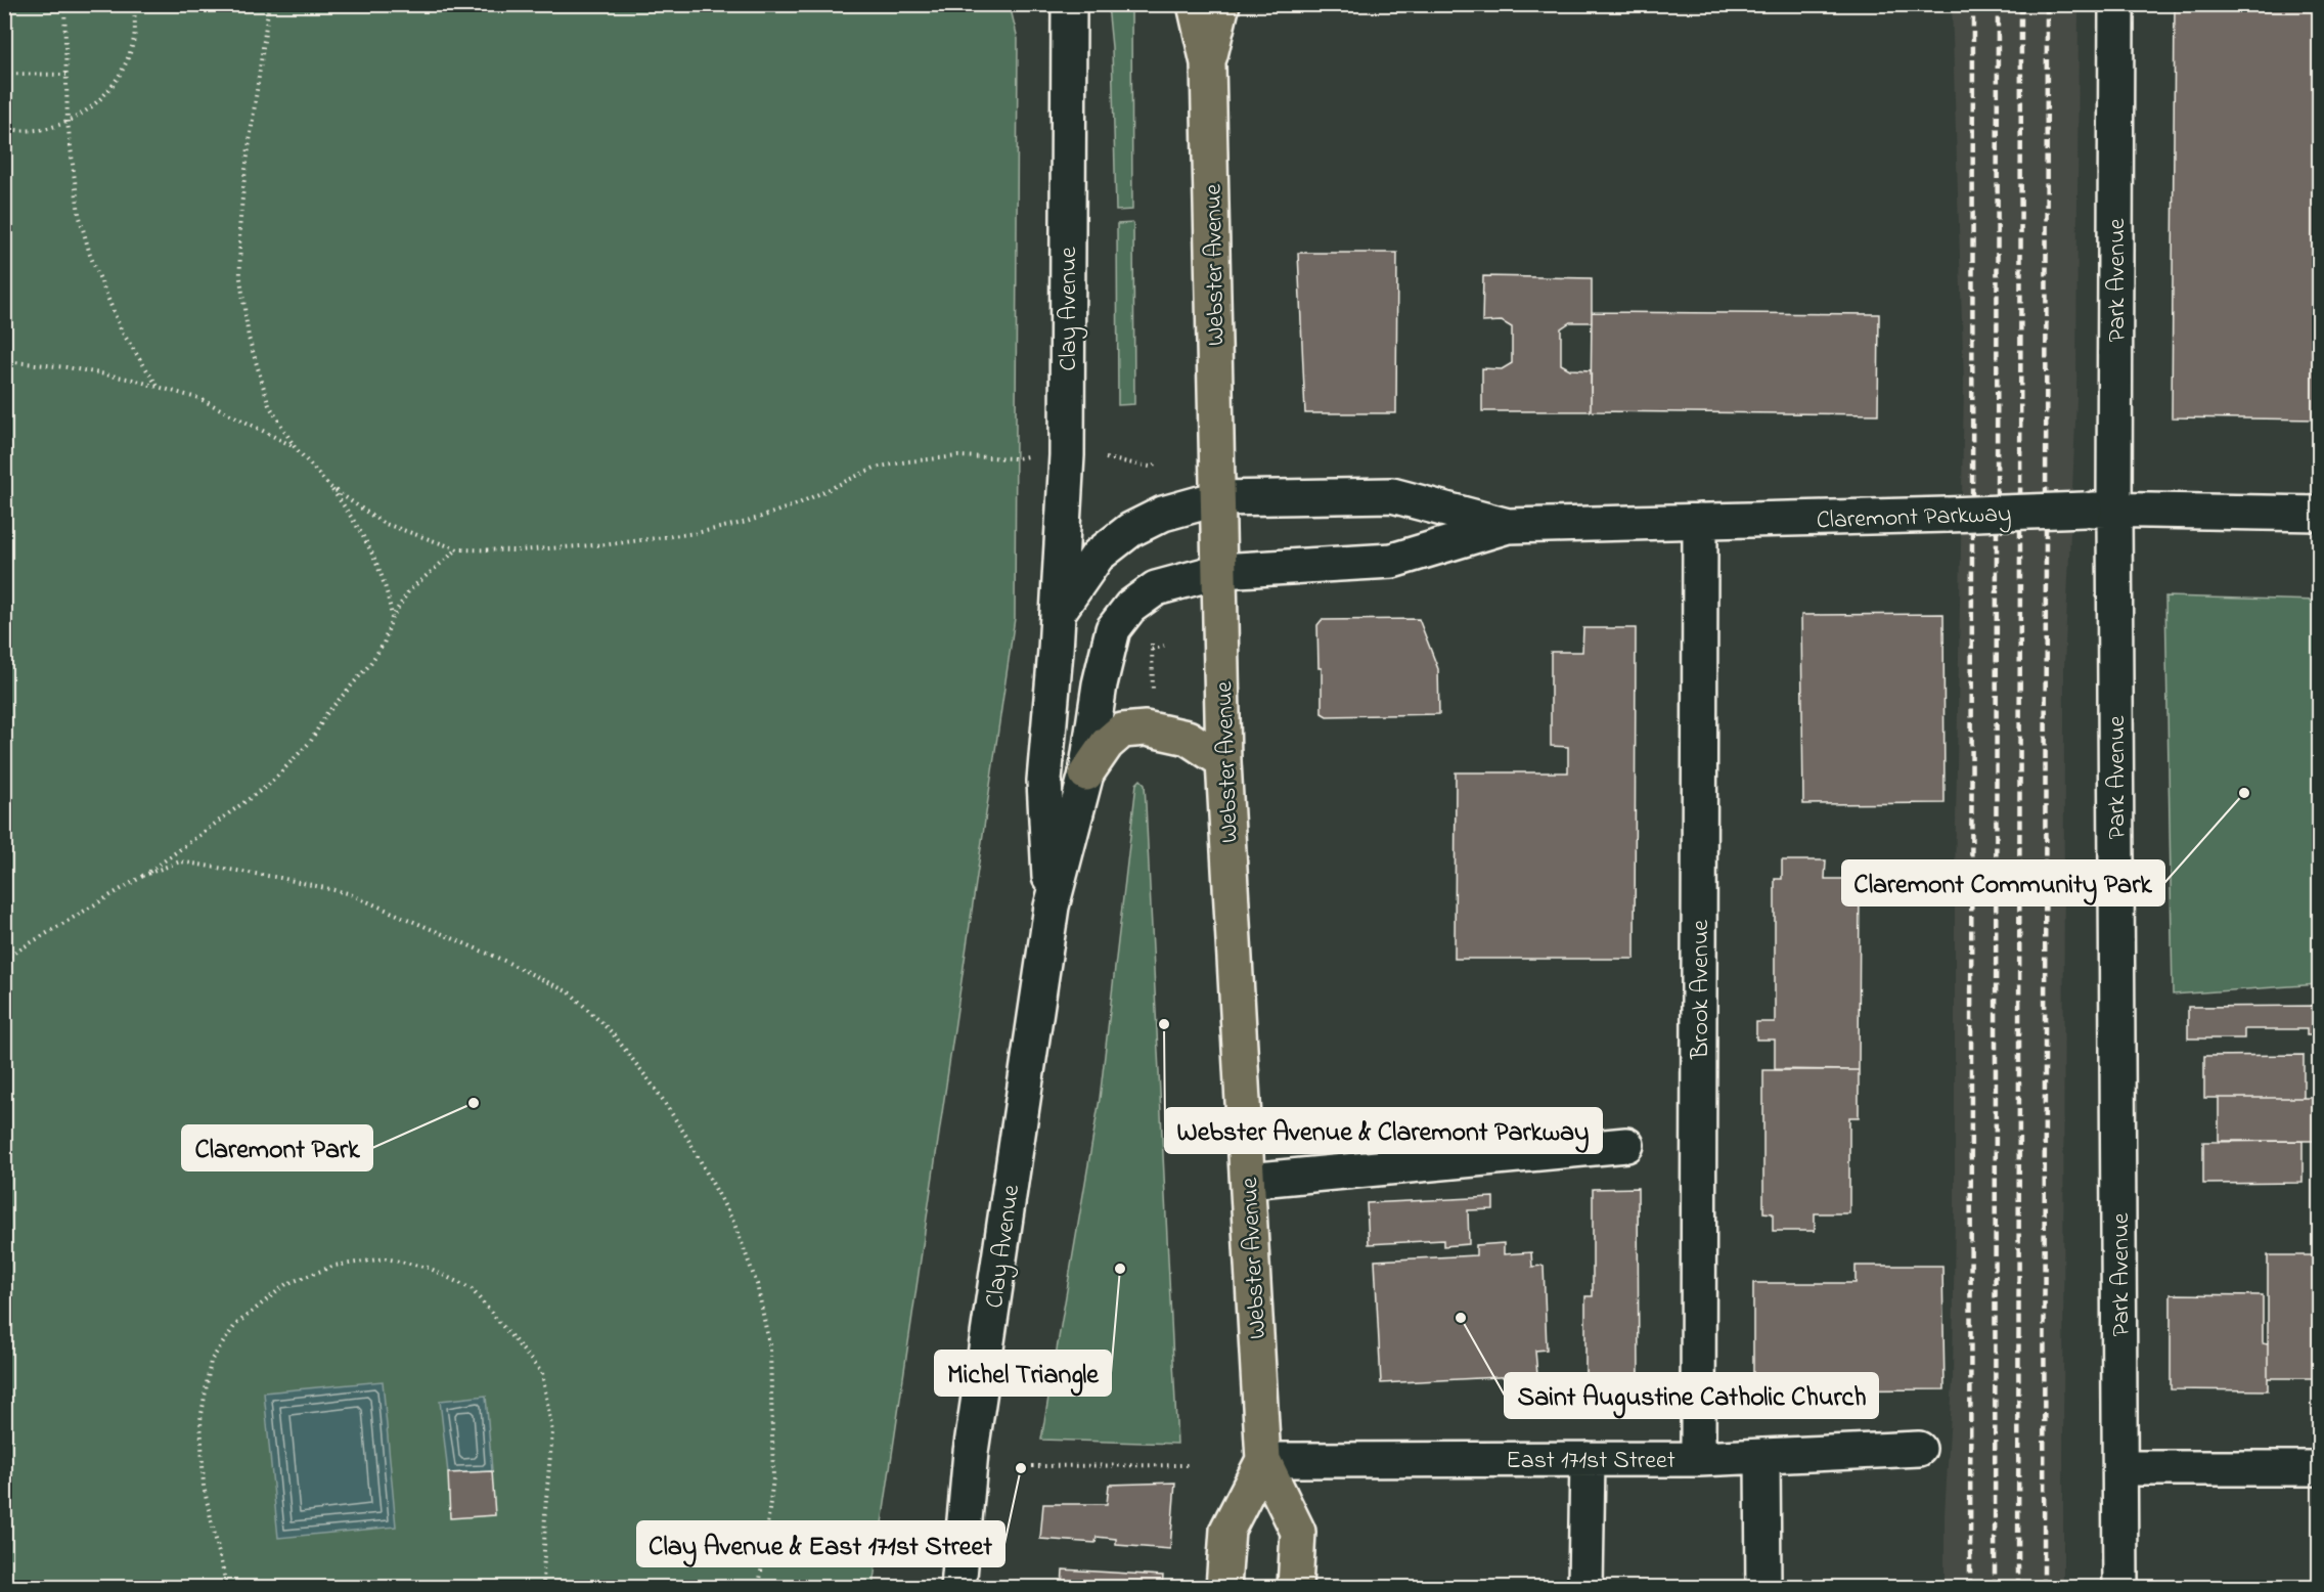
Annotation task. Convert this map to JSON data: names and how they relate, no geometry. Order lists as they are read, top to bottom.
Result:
{
  "streets": {
    "main road": ["Webster Avenue"],
    "street": [
      "Park Avenue",
      "Clay Avenue",
      "Claremont Parkway",
      "Brook Avenue",
      "East 171st Street"
    ]
  },
  "crossings": [
    ["Webster Avenue", "Clay Avenue"],
    ["Webster Avenue", "Claremont Parkway"],
    ["Webster Avenue", "East 171st Street"],
    ["Park Avenue", "Claremont Parkway"],
    ["Clay Avenue", "Claremont Parkway"],
    ["Claremont Parkway", "Brook Avenue"],
    ["Brook Avenue", "East 171st Street"]
  ],
  "places": [
    "Claremont Community Park",
    "Webster Avenue & Claremont Parkway",
    "Claremont Park",
    "Michel Triangle",
    "Saint Augustine Catholic Church",
    "Clay Avenue & East 171st Street"
  ]
}
